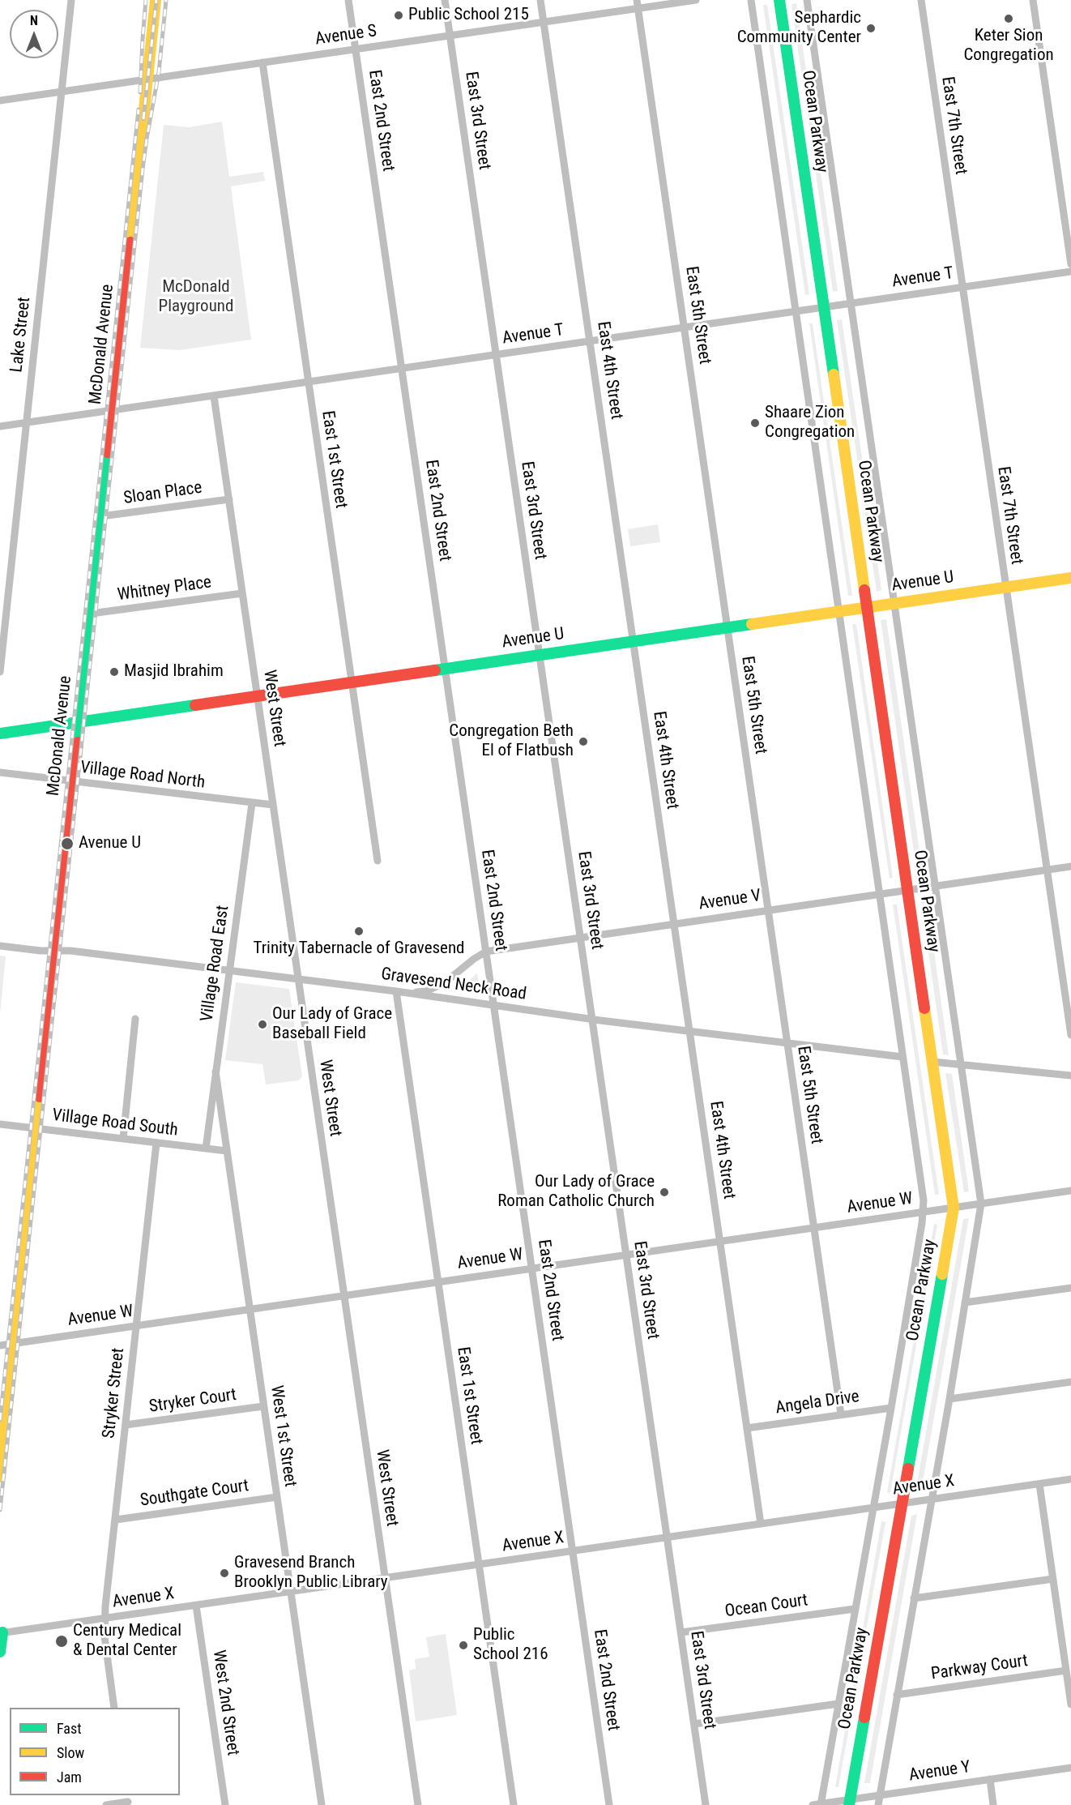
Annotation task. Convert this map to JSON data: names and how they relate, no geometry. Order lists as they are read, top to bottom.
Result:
{
  "streets": {
    "main road": ["Ocean Parkway", "McDonald Avenue", "Avenue U"],
    "street": [
      "Avenue S",
      "East 2nd Street",
      "East 3rd Street",
      "East 7th Street",
      "Avenue T",
      "East 5th Street",
      "Lake Street",
      "East 4th Street",
      "East 1st Street",
      "Sloan Place",
      "Whitney Place",
      "West Street",
      "Village Road North",
      "Avenue V",
      "Village Road East",
      "Gravesend Neck Road",
      "Village Road South",
      "Avenue W",
      "Stryker Street",
      "Stryker Court",
      "Angela Drive",
      "West 1st Street",
      "Avenue X",
      "Southgate Court",
      "Ocean Court",
      "Parkway Court",
      "West 2nd Street",
      "Avenue Y"
    ]
  },
  "crossings": [
    ["Avenue S", "East 2nd Street"],
    ["Avenue S", "East 3rd Street"],
    ["Avenue S", "East 5th Street"],
    ["Avenue S", "Lake Street"],
    ["Avenue S", "McDonald Avenue"],
    ["Avenue S", "East 4th Street"],
    ["Avenue S", "East 1st Street"],
    ["East 2nd Street", "Avenue T"],
    ["East 2nd Street", "Avenue U"],
    ["East 2nd Street", "Avenue V"],
    ["East 2nd Street", "Gravesend Neck Road"],
    ["East 2nd Street", "Avenue W"],
    ["East 2nd Street", "Avenue X"],
    ["East 3rd Street", "Avenue T"],
    ["East 3rd Street", "Avenue U"],
    ["East 3rd Street", "Avenue V"],
    ["East 3rd Street", "Gravesend Neck Road"],
    ["East 3rd Street", "Avenue W"],
    ["East 3rd Street", "Avenue X"],
    ["East 3rd Street", "Ocean Court"],
    ["Ocean Parkway", "Avenue T"],
    ["Ocean Parkway", "Avenue U"],
    ["Ocean Parkway", "Avenue V"],
    ["Ocean Parkway", "Gravesend Neck Road"],
    ["Ocean Parkway", "Avenue W"],
    ["Ocean Parkway", "Angela Drive"],
    ["Ocean Parkway", "Avenue X"],
    ["Ocean Parkway", "Ocean Court"],
    ["Ocean Parkway", "Parkway Court"],
    ["Ocean Parkway", "Avenue Y"],
    ["East 7th Street", "Avenue T"],
    ["East 7th Street", "Avenue U"],
    ["East 7th Street", "Avenue V"],
    ["Avenue T", "East 5th Street"],
    ["Avenue T", "Lake Street"],
    ["Avenue T", "McDonald Avenue"],
    ["Avenue T", "East 4th Street"],
    ["Avenue T", "East 1st Street"],
    ["Avenue T", "West Street"],
    ["East 5th Street", "Avenue U"],
    ["East 5th Street", "Avenue V"],
    ["East 5th Street", "Gravesend Neck Road"],
    ["East 5th Street", "Avenue W"],
    ["East 5th Street", "Angela Drive"],
    ["McDonald Avenue", "Sloan Place"],
    ["McDonald Avenue", "Avenue U"],
    ["McDonald Avenue", "Whitney Place"],
    ["McDonald Avenue", "Village Road North"],
    ["McDonald Avenue", "Gravesend Neck Road"],
    ["McDonald Avenue", "Village Road South"],
    ["McDonald Avenue", "Avenue W"],
    ["East 4th Street", "Avenue U"],
    ["East 4th Street", "Avenue V"],
    ["East 4th Street", "Gravesend Neck Road"],
    ["East 4th Street", "Avenue W"],
    ["East 4th Street", "Angela Drive"],
    ["East 4th Street", "Avenue X"],
    ["East 1st Street", "Avenue U"],
    ["East 1st Street", "Gravesend Neck Road"],
    ["East 1st Street", "Avenue W"],
    ["East 1st Street", "Avenue X"],
    ["Sloan Place", "West Street"],
    ["Avenue U", "West Street"],
    ["Whitney Place", "West Street"],
    ["West Street", "Gravesend Neck Road"],
    ["West Street", "Avenue W"],
    ["West Street", "Avenue X"],
    ["Village Road North", "Village Road East"],
    ["Avenue V", "Gravesend Neck Road"],
    ["Village Road East", "Gravesend Neck Road"],
    ["Village Road East", "Village Road South"],
    ["Village Road East", "West 1st Street"],
    ["Village Road South", "Stryker Street"],
    ["Village Road South", "West 1st Street"],
    ["Avenue W", "Stryker Street"],
    ["Avenue W", "West 1st Street"],
    ["Stryker Street", "Stryker Court"],
    ["Stryker Street", "Avenue X"],
    ["Stryker Street", "Southgate Court"],
    ["Stryker Court", "West 1st Street"],
    ["West 1st Street", "Avenue X"],
    ["West 1st Street", "Southgate Court"],
    ["Avenue X", "West 2nd Street"]
  ],
  "parks": ["McDonald Playground"],
  "places": [
    "Public School 215",
    "Keter Sion Congregation",
    "Sephardic Community Center",
    "Shaare Zion Congregation",
    "Masjid Ibrahim",
    "Congregation Beth El of Flatbush",
    "Avenue U",
    "Trinity Tabernacle of Gravesend",
    "Our Lady of Grace Baseball Field",
    "Our Lady of Grace Roman Catholic Church",
    "Gravesend Branch Brooklyn Public Library",
    "Century Medical & Dental Center",
    "Public School 216"
  ],
  "legend": ["Fast", "Slow", "Jam"],
  "north": "top"
}
